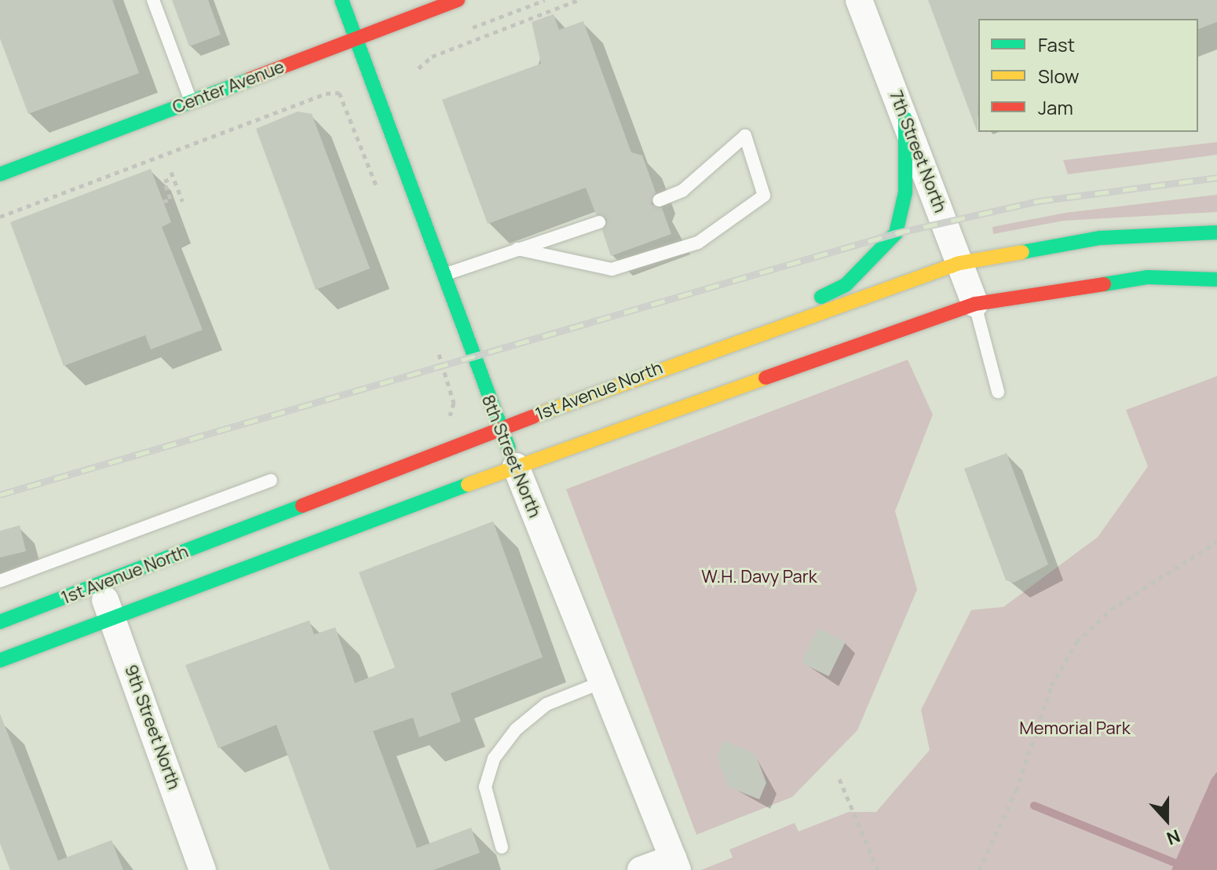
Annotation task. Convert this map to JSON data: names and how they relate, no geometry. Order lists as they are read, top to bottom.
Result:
{
  "streets": {
    "main road": ["Center Avenue", "1st Avenue North", "8th Street North"],
    "street": ["7th Street North", "9th Street North"]
  },
  "crossings": [
    ["Center Avenue", "8th Street North"],
    ["7th Street North", "1st Avenue North"],
    ["1st Avenue North", "8th Street North"],
    ["1st Avenue North", "9th Street North"]
  ],
  "parks": ["W.H. Davy Park", "Memorial Park"],
  "legend": ["Fast", "Slow", "Jam"],
  "north": "bottom"
}
